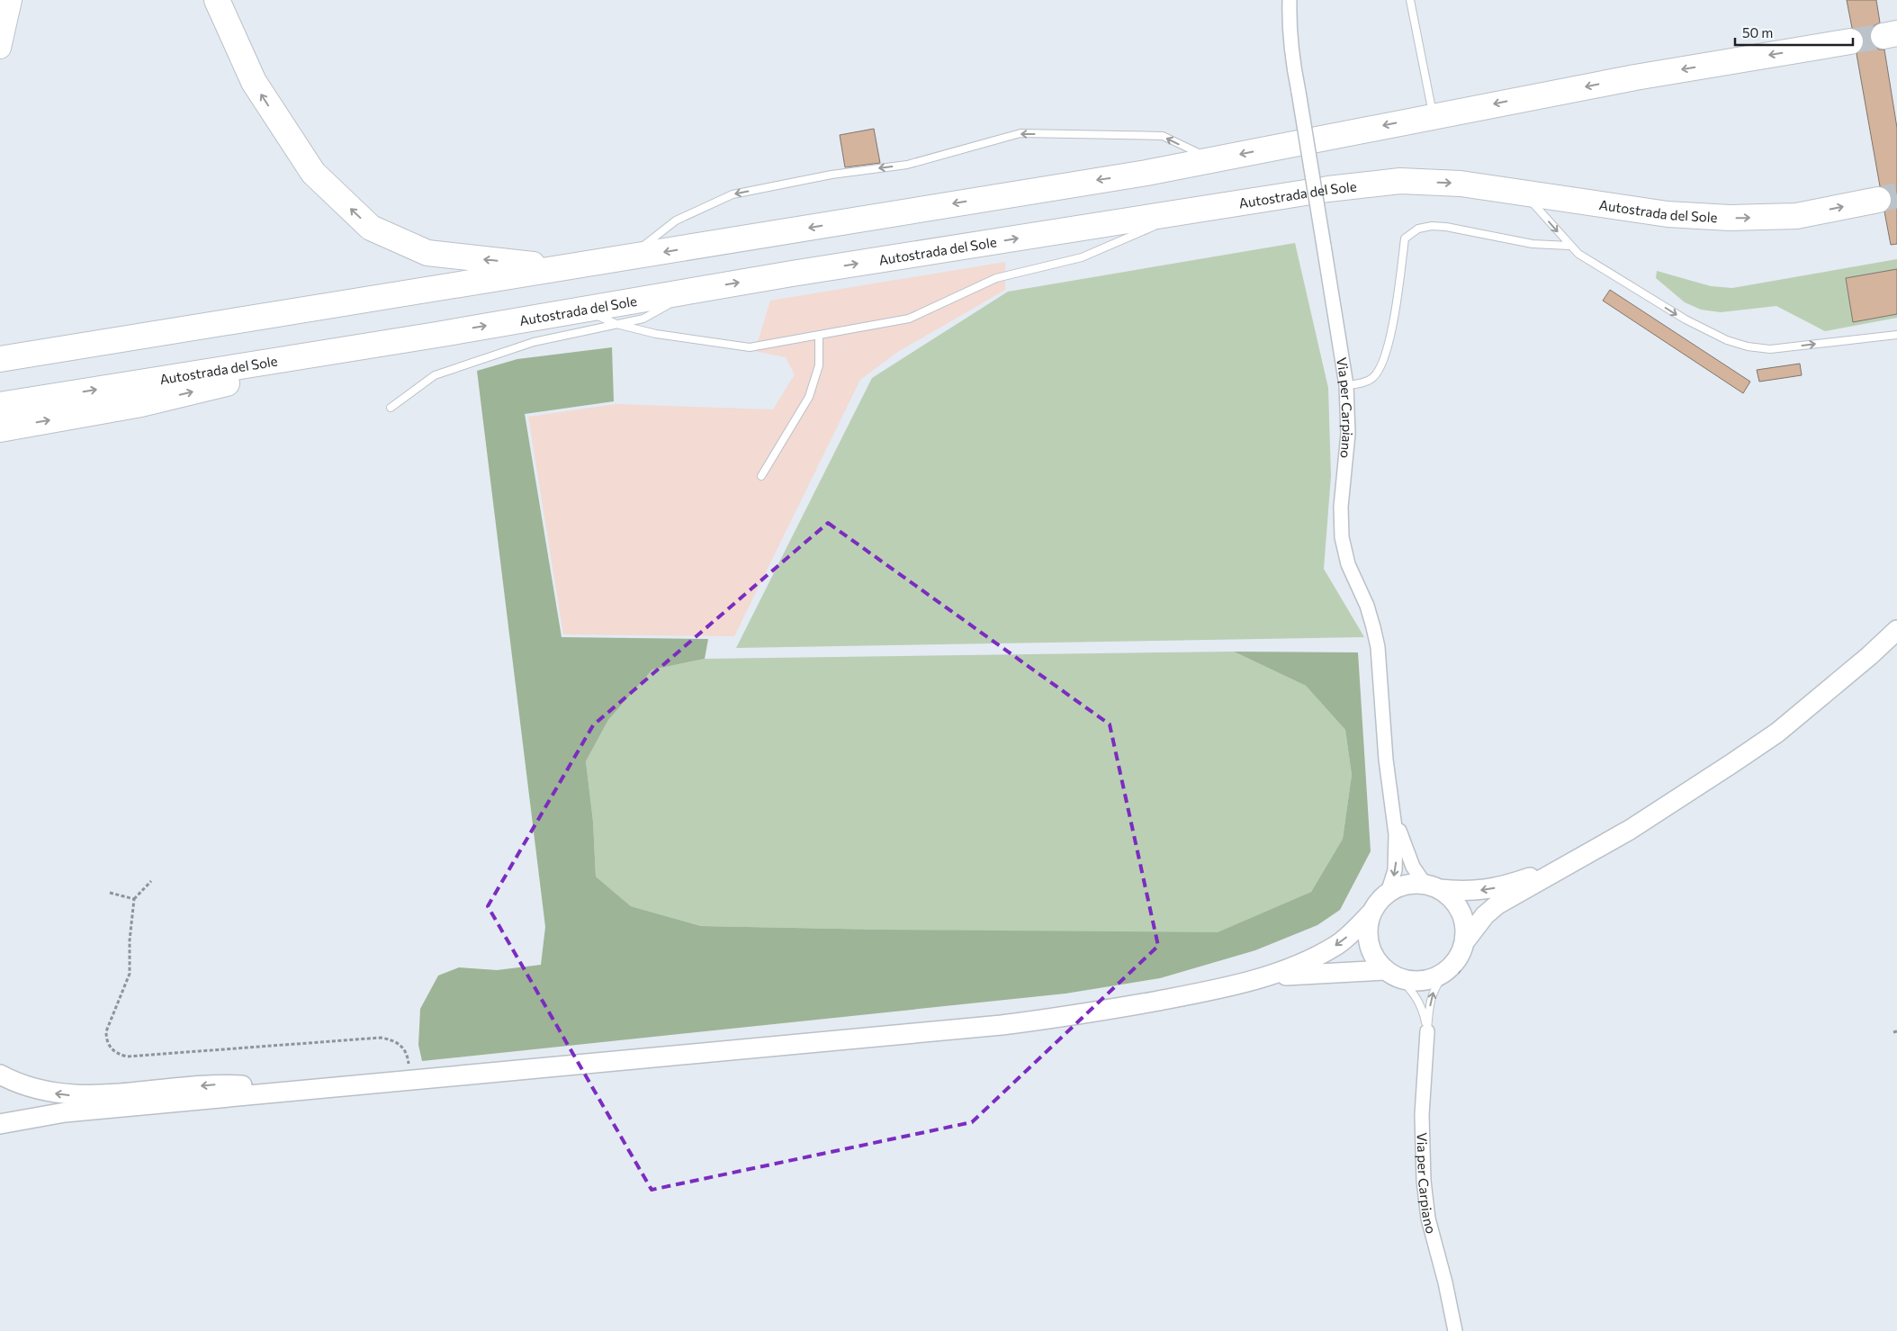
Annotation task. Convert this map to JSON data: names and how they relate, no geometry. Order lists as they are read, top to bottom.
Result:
{
  "streets": {
    "highway": ["Autostrada del Sole"],
    "street": ["Via per Carpiano"]
  },
  "scale_bar": "50 m"
}
